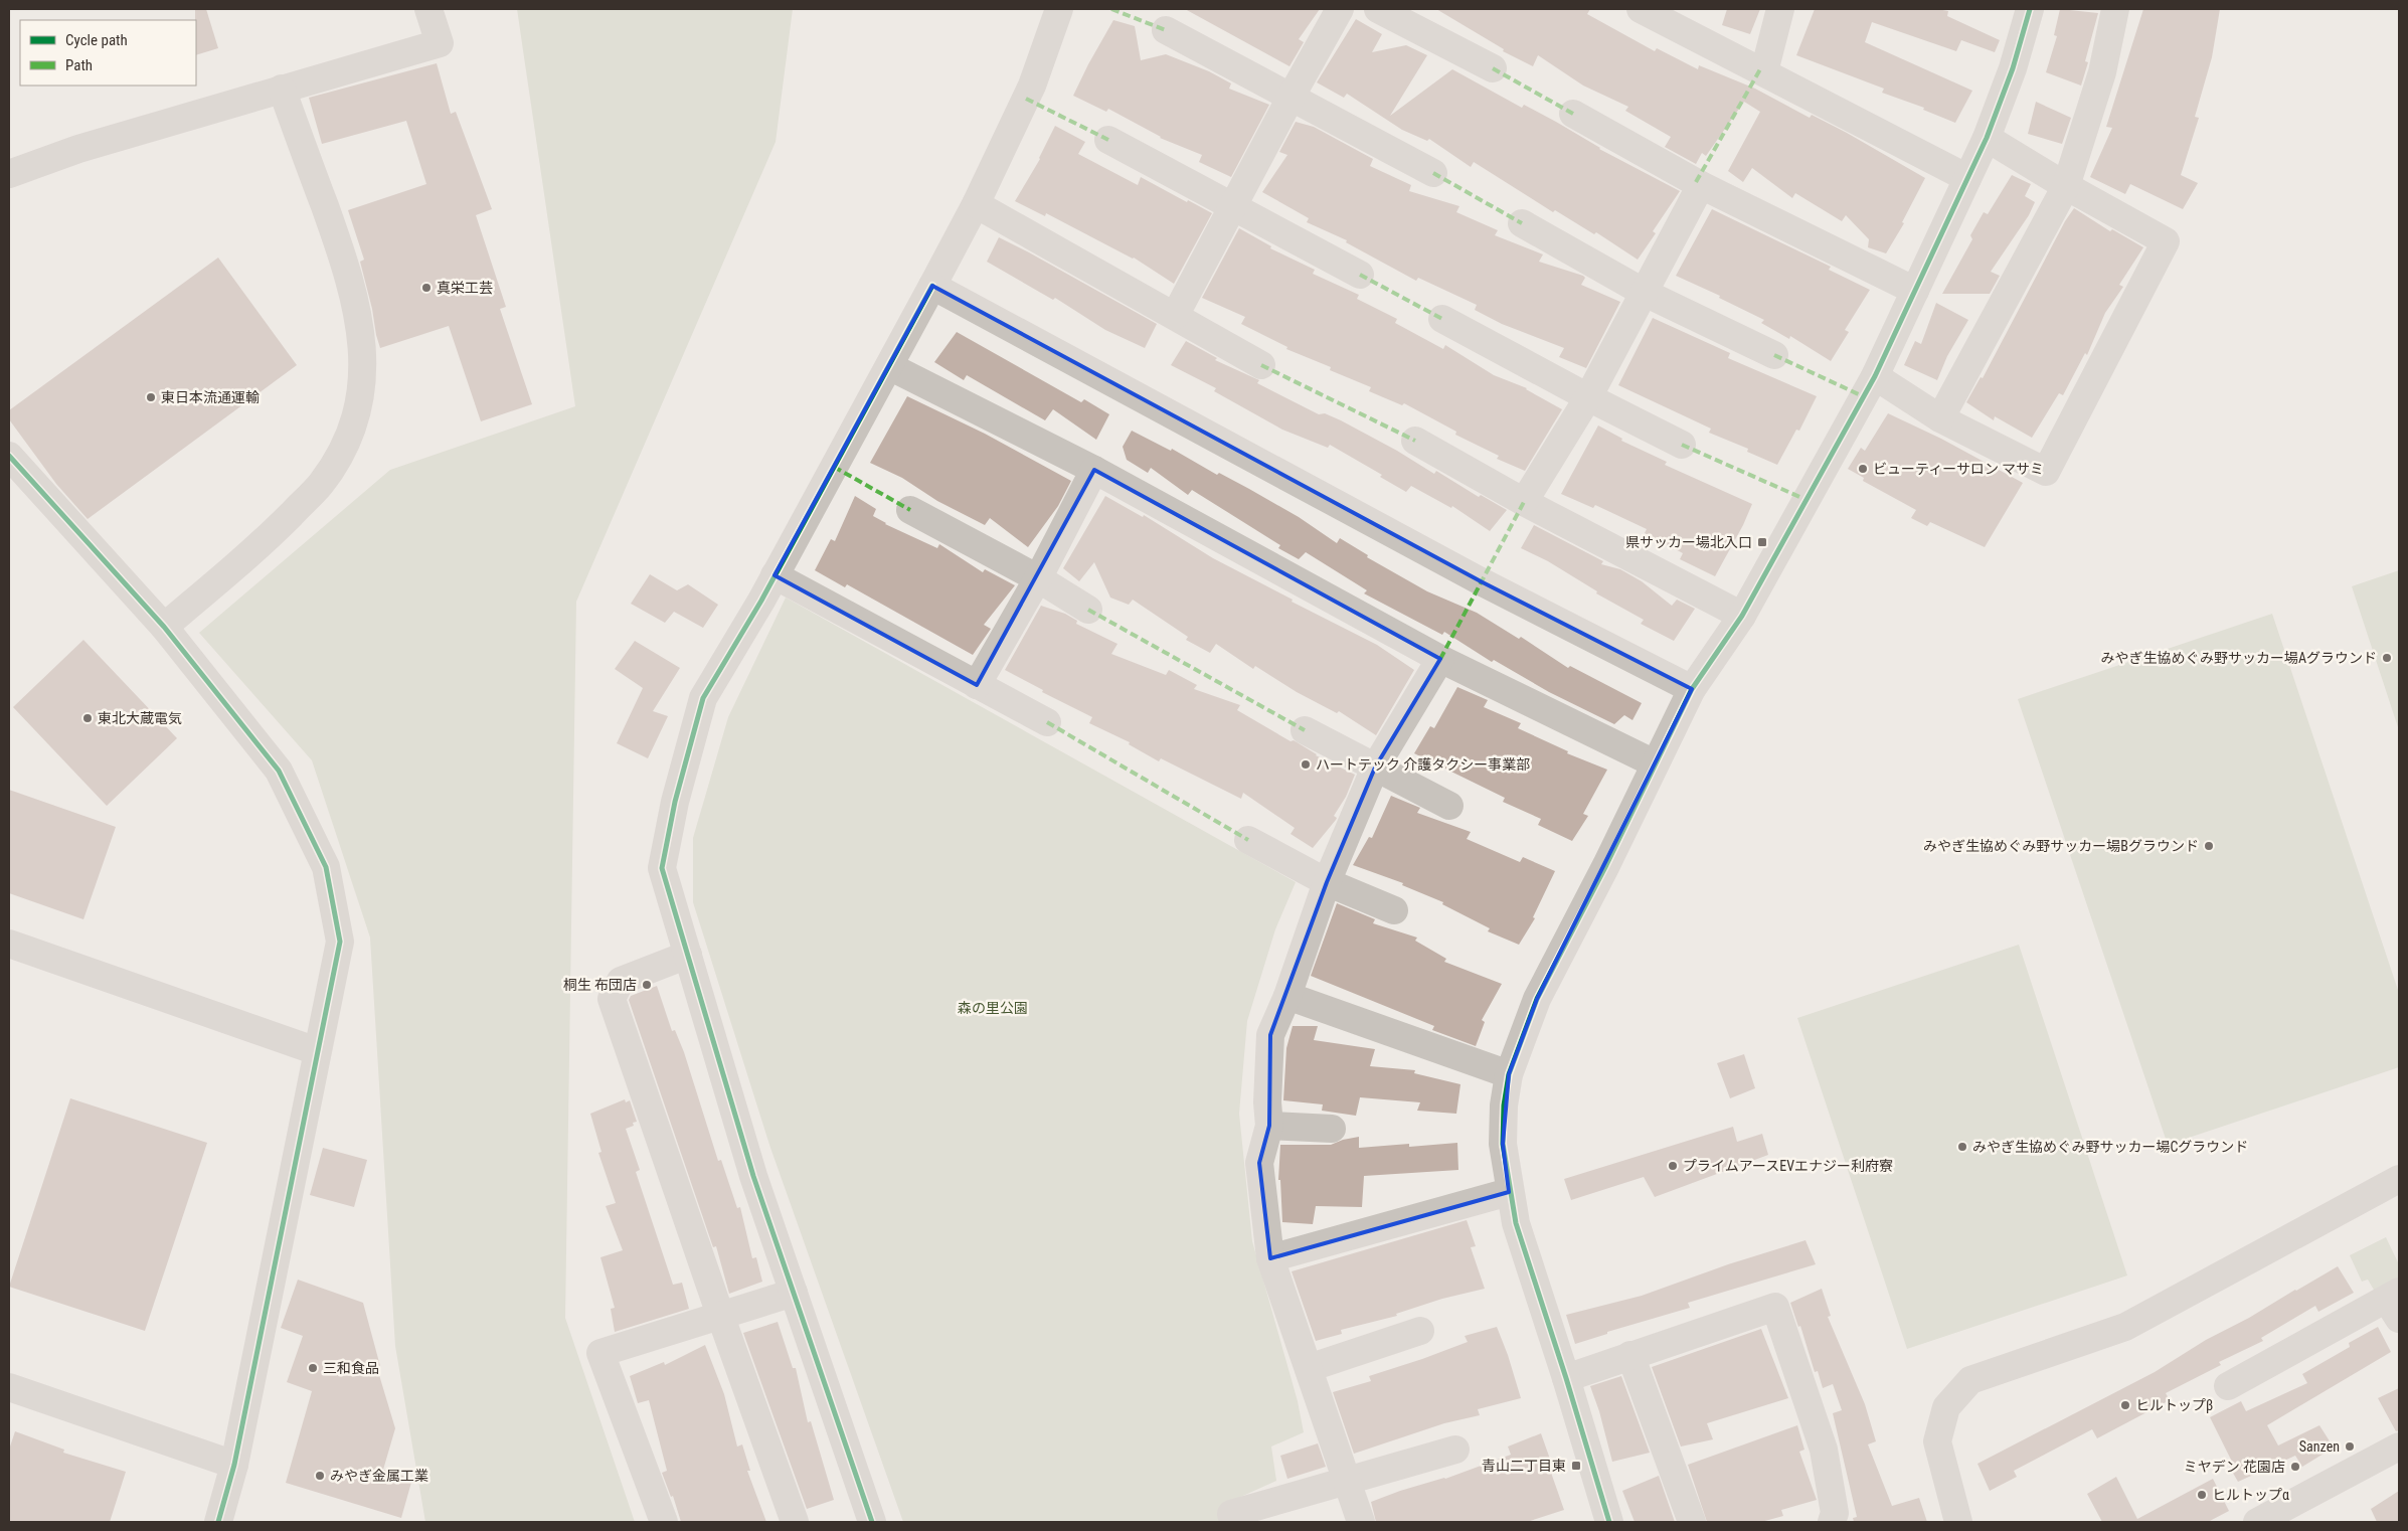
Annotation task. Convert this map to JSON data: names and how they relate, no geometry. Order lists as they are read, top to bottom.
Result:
{
  "parks": ["森の里公園"],
  "places": {
    "other": [
      "真栄工芸",
      "東日本流通運輸",
      "ビューティーサロン マサミ",
      "みやぎ生協めぐみ野サッカー場Aグラウンド",
      "東北大蔵電気",
      "ハートテック 介護タクシー事業部",
      "みやぎ生協めぐみ野サッカー場Bグラウンド",
      "桐生 布団店",
      "みやぎ生協めぐみ野サッカー場Cグラウンド",
      "プライムアースEVエナジー利府寮",
      "三和食品",
      "ヒルトップβ",
      "Sanzen",
      "ミヤデン 花園店",
      "みやぎ金属工業",
      "ヒルトップα"
    ],
    "transit": ["県サッカー場北入口", "青山二丁目東"]
  },
  "legend": ["Cycle path", "Path"]
}
